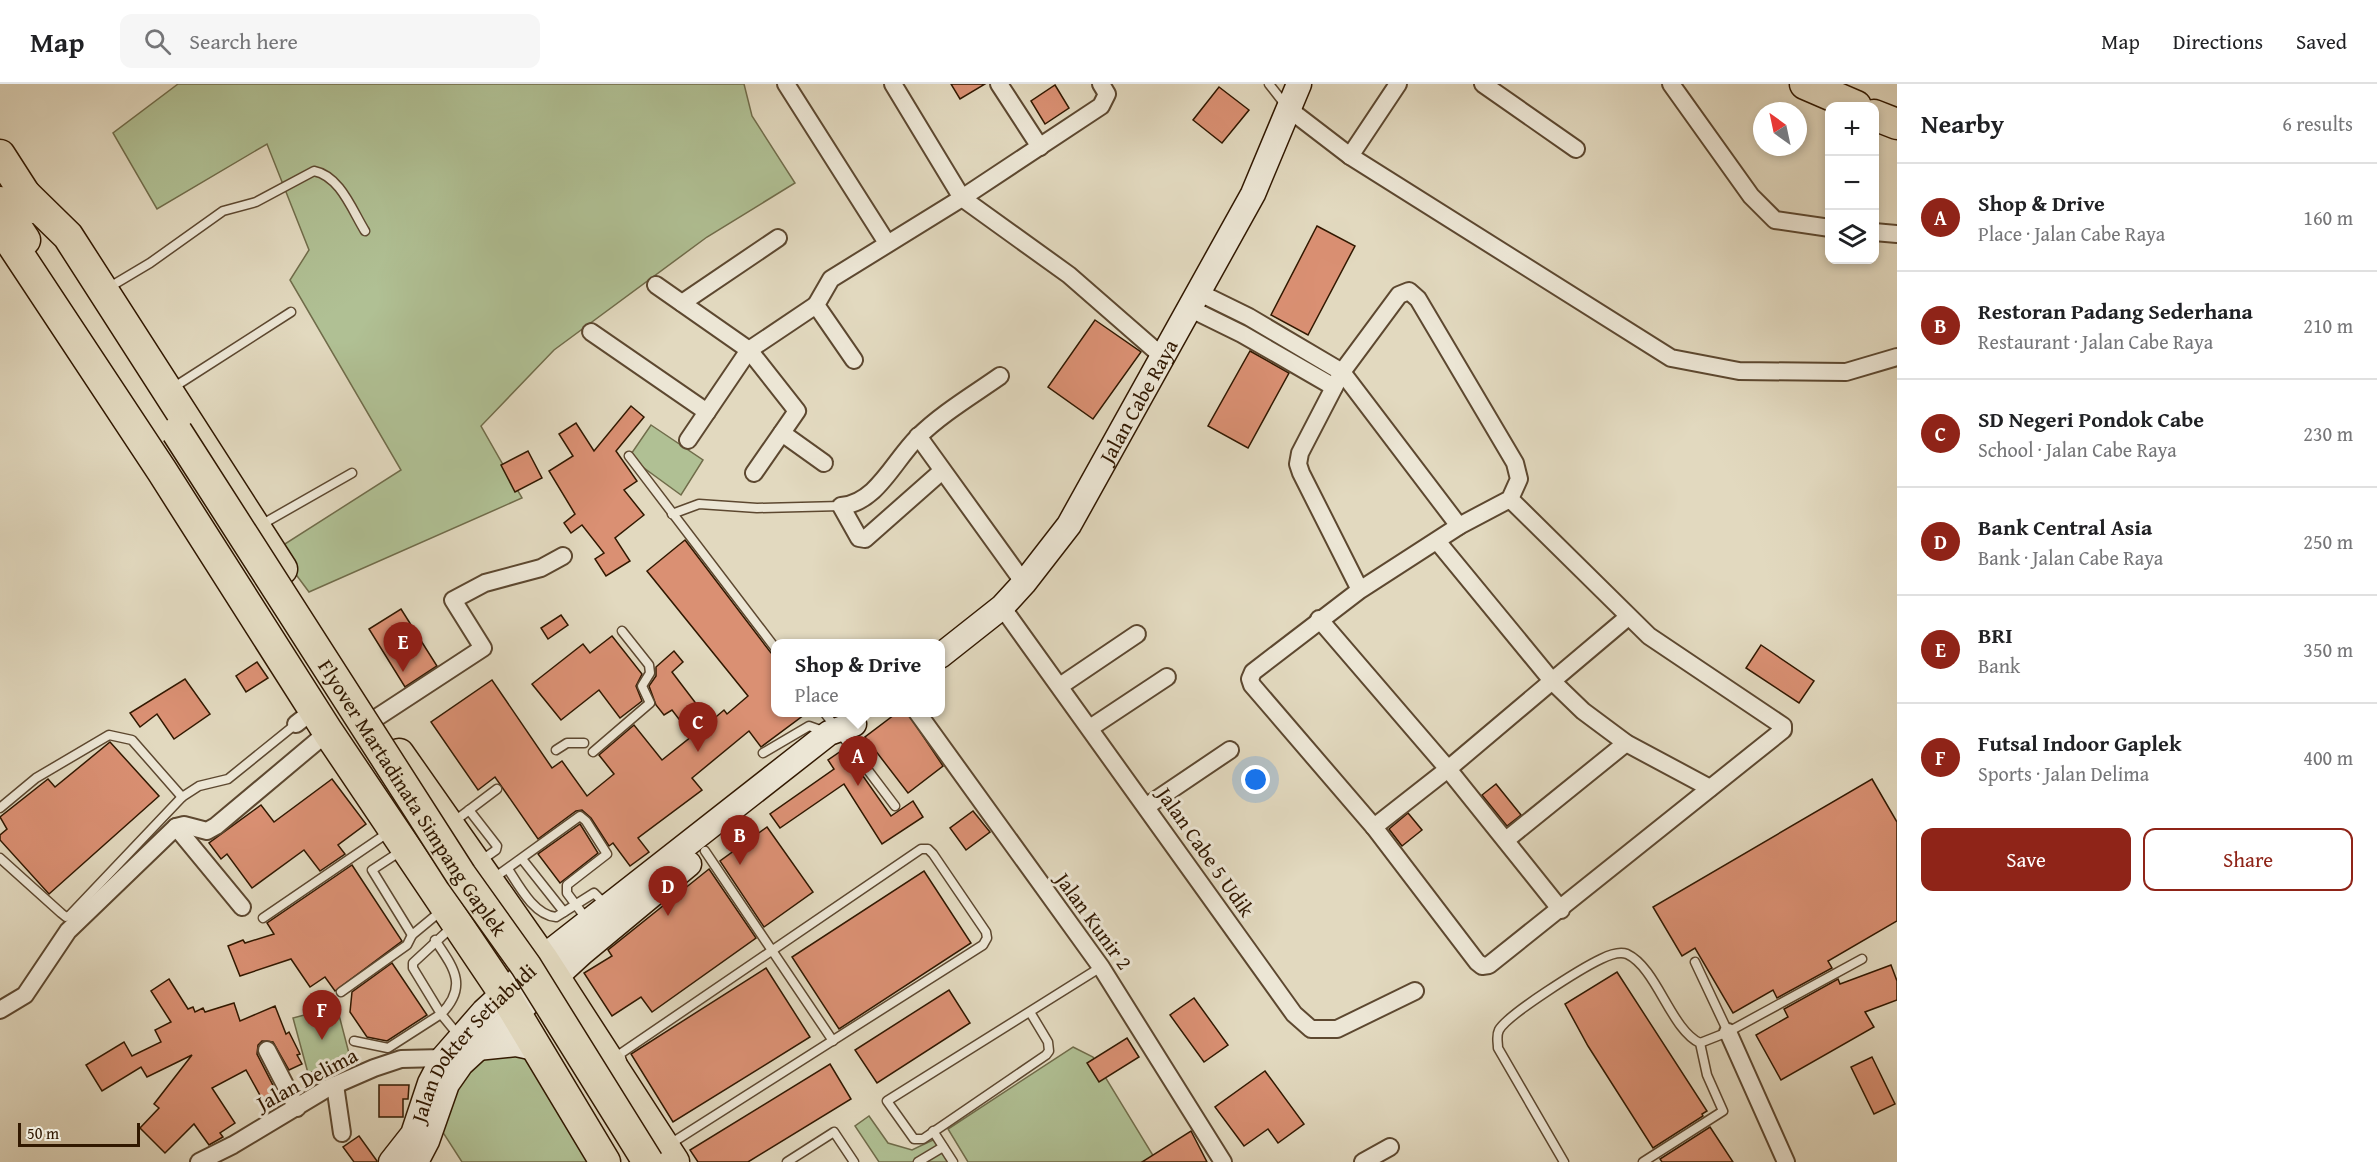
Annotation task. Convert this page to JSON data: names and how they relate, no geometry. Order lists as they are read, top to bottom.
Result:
{
  "streets": {
    "highway": ["Flyover Martadinata Simpang Gaplek"],
    "main road": ["Jalan Cabe Raya", "Jalan Dokter Setiabudi"],
    "street": ["Jalan Cabe 5 Udik", "Jalan Kunir 2", "Jalan Delima"]
  },
  "crossings": [
    ["Jalan Cabe Raya", "Jalan Cabe 5 Udik"],
    ["Jalan Dokter Setiabudi", "Jalan Delima"]
  ],
  "scale_bar": "50 m",
  "north": "top left",
  "page": {
    "header": "Map",
    "search": "Search here",
    "nav": ["Map", "Directions", "Saved"],
    "heading": ["Nearby", "6 results"],
    "map_buttons": ["+", "−"],
    "list": [
      {
        "mark": "A",
        "name": "Shop & Drive",
        "note": "Place · Jalan Cabe Raya",
        "value": "160 m"
      },
      {
        "mark": "B",
        "name": "Restoran Padang Sederhana",
        "note": "Restaurant · Jalan Cabe Raya",
        "value": "210 m"
      },
      {
        "mark": "C",
        "name": "SD Negeri Pondok Cabe",
        "note": "School · Jalan Cabe Raya",
        "value": "230 m"
      },
      {
        "mark": "D",
        "name": "Bank Central Asia",
        "note": "Bank · Jalan Cabe Raya",
        "value": "250 m"
      },
      {
        "mark": "E",
        "name": "BRI",
        "note": "Bank",
        "value": "350 m"
      },
      {
        "mark": "F",
        "name": "Futsal Indoor Gaplek",
        "note": "Sports · Jalan Delima",
        "value": "400 m"
      }
    ],
    "pins": [
      "E",
      "C",
      "A",
      "B",
      "D",
      "F"
    ],
    "popup": ["Shop & Drive", "Place"],
    "buttons": ["Save", "Share"],
    "scale": "50 m"
  }
}
